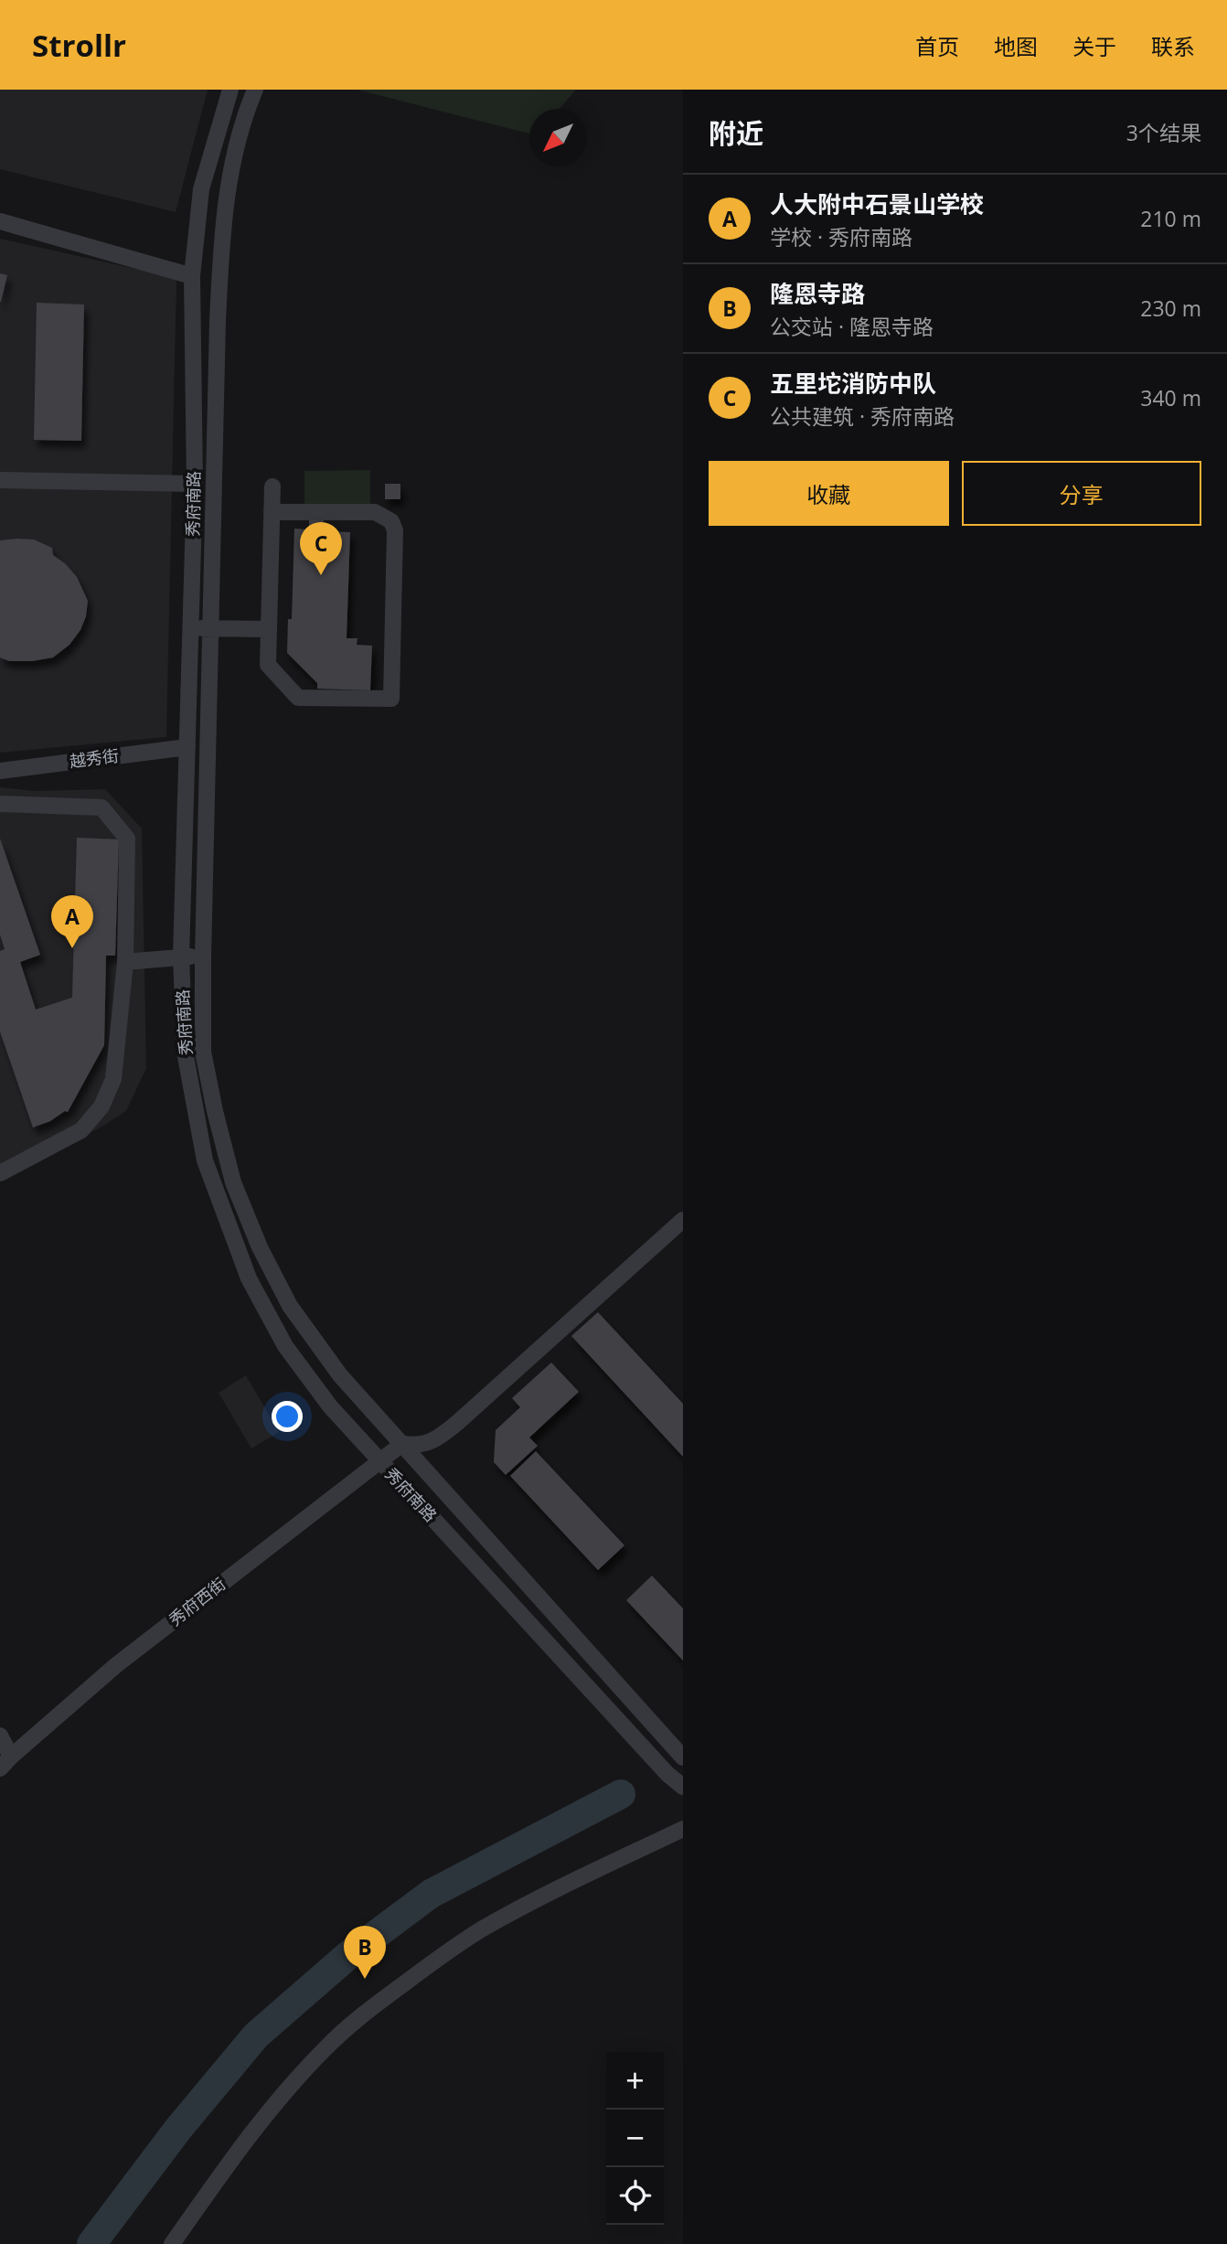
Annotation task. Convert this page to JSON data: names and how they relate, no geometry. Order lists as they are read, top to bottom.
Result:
{
  "streets": {
    "street": ["秀府南路", "越秀街", "秀府西街"]
  },
  "crossings": [
    ["秀府南路", "越秀街"],
    ["秀府南路", "秀府西街"]
  ],
  "north": "bottom left",
  "page": {
    "header": "Strollr",
    "nav": [
      "首页",
      "地图",
      "关于",
      "联系"
    ],
    "heading": ["附近", "3个结果"],
    "list": [
      {
        "mark": "A",
        "name": "人大附中石景山学校",
        "note": "学校 · 秀府南路",
        "value": "210 m"
      },
      {
        "mark": "B",
        "name": "隆恩寺路",
        "note": "公交站 · 隆恩寺路",
        "value": "230 m"
      },
      {
        "mark": "C",
        "name": "五里坨消防中队",
        "note": "公共建筑 · 秀府南路",
        "value": "340 m"
      }
    ],
    "buttons": ["收藏", "分享"],
    "pins": ["C", "A", "B"],
    "map_buttons": ["+", "−"]
  }
}
